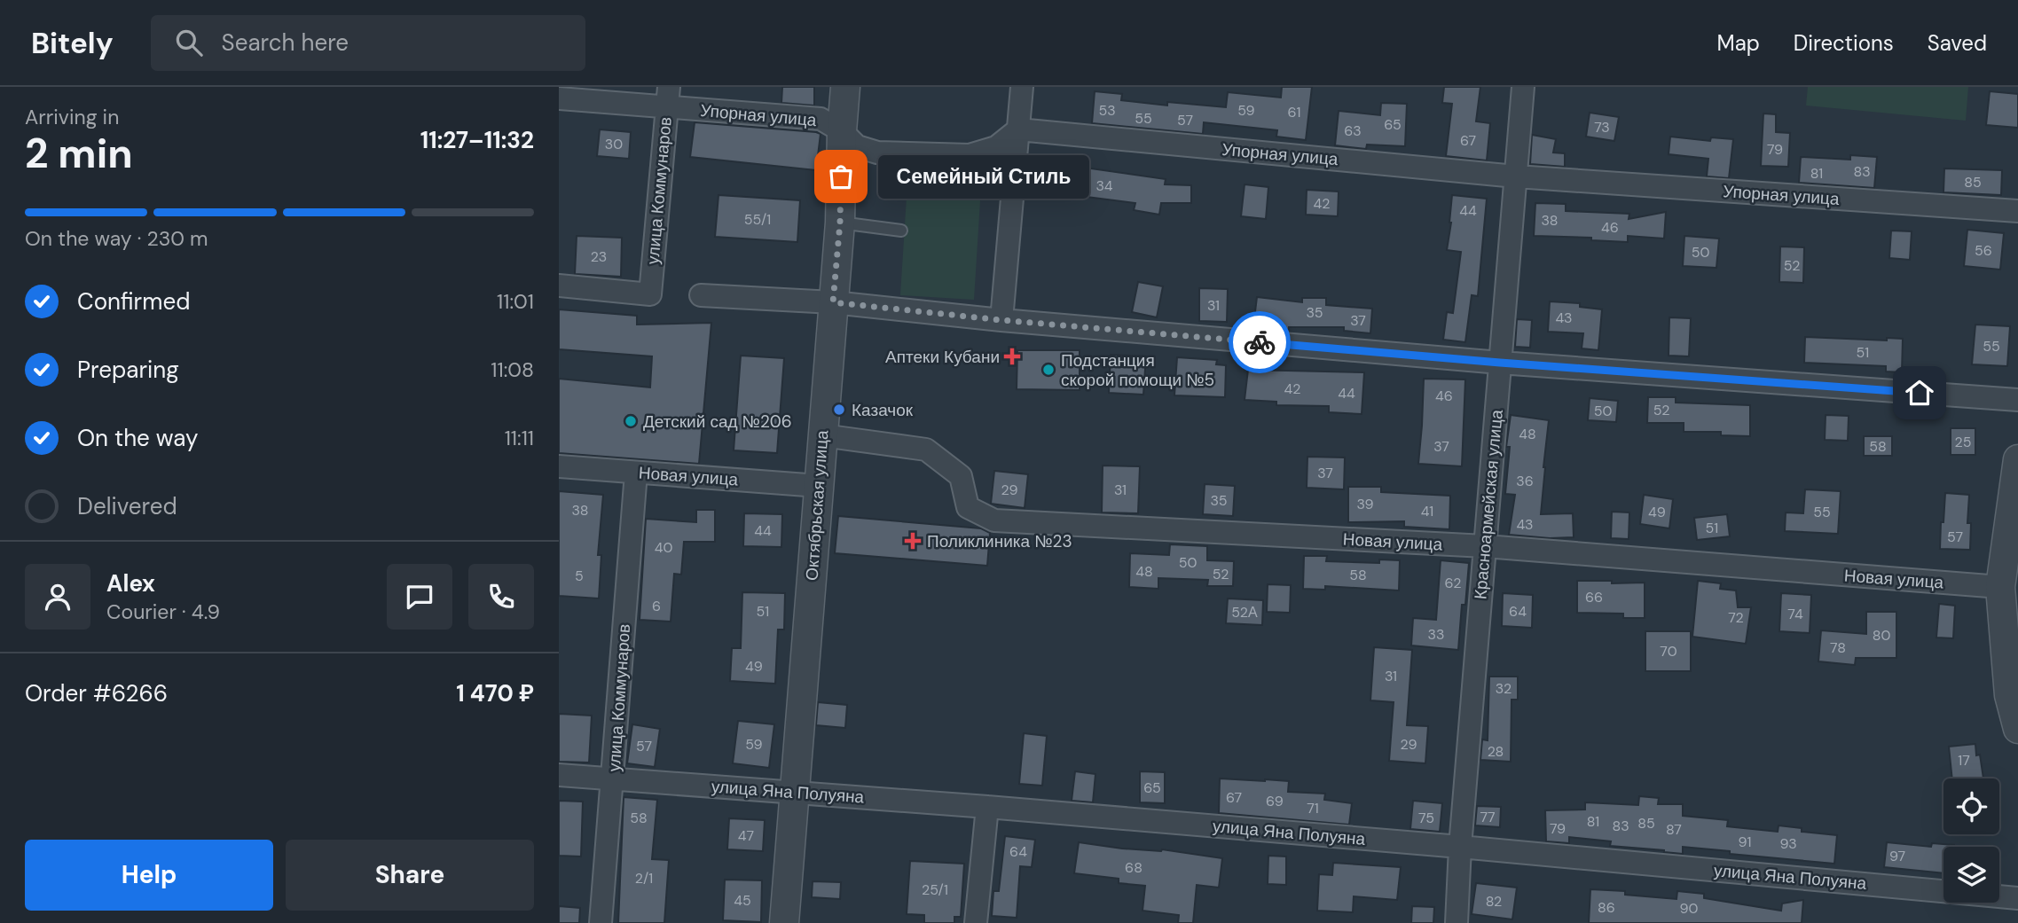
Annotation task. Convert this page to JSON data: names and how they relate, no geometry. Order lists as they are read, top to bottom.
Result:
{
  "streets": {
    "street": [
      "Упорная улица",
      "улица Коммунаров",
      "Новая улица",
      "Красноармейская улица",
      "Октябрьская улица",
      "улица Яна Полуяна"
    ]
  },
  "crossings": [
    ["Упорная улица", "улица Коммунаров"],
    ["Упорная улица", "Красноармейская улица"],
    ["Упорная улица", "Октябрьская улица"],
    ["улица Коммунаров", "Новая улица"],
    ["улица Коммунаров", "улица Яна Полуяна"],
    ["Новая улица", "Красноармейская улица"],
    ["Новая улица", "Октябрьская улица"],
    ["Красноармейская улица", "улица Яна Полуяна"],
    ["Октябрьская улица", "улица Яна Полуяна"]
  ],
  "places": {
    "other": [
      "Семейный Стиль",
      "Подстанция скорой помощи №5",
      "Казачок",
      "Детский сад №206"
    ],
    "health": ["Аптеки Кубани", "Поликлиника №23"]
  },
  "house_numbers": [
    "53",
    "59",
    "61",
    "55",
    "57",
    "65",
    "73",
    "63",
    "67",
    "30",
    "79",
    "83",
    "81",
    "85",
    "34",
    "42",
    "44",
    "55/1",
    "38",
    "46",
    "56",
    "50",
    "23",
    "52",
    "31",
    "35",
    "43",
    "37",
    "55",
    "51",
    "42",
    "44",
    "46",
    "52",
    "50",
    "48",
    "25",
    "37",
    "58",
    "37",
    "36",
    "29",
    "31",
    "35",
    "39",
    "38",
    "41",
    "49",
    "55",
    "43",
    "51",
    "44",
    "57",
    "40",
    "50",
    "48",
    "52",
    "58",
    "5",
    "62",
    "66",
    "6",
    "51",
    "64",
    "52А",
    "74",
    "72",
    "33",
    "80",
    "78",
    "70",
    "49",
    "31",
    "32",
    "59",
    "29",
    "57",
    "28",
    "17",
    "65",
    "67",
    "69",
    "71",
    "77",
    "58",
    "75",
    "81",
    "85",
    "83",
    "79",
    "87",
    "47",
    "91",
    "93",
    "64",
    "97",
    "68",
    "2/1",
    "25/1",
    "45",
    "82",
    "86",
    "90"
  ],
  "page": {
    "header": "Bitely",
    "search": "Search here",
    "nav": ["Map", "Directions", "Saved"],
    "heading": ["2 min", "Arriving in", "11:27–11:32"],
    "panel": [
      "Alex",
      "Courier · 4.9",
      "Order #6266",
      "1 470 ₽"
    ],
    "bubble": "Семейный Стиль",
    "bar": "On the way · 230 m",
    "list": [
      ["Confirmed", "11:01"],
      ["Preparing", "11:08"],
      ["On the way", "11:11"],
      "Delivered"
    ],
    "buttons": ["Help", "Share"]
  }
}
